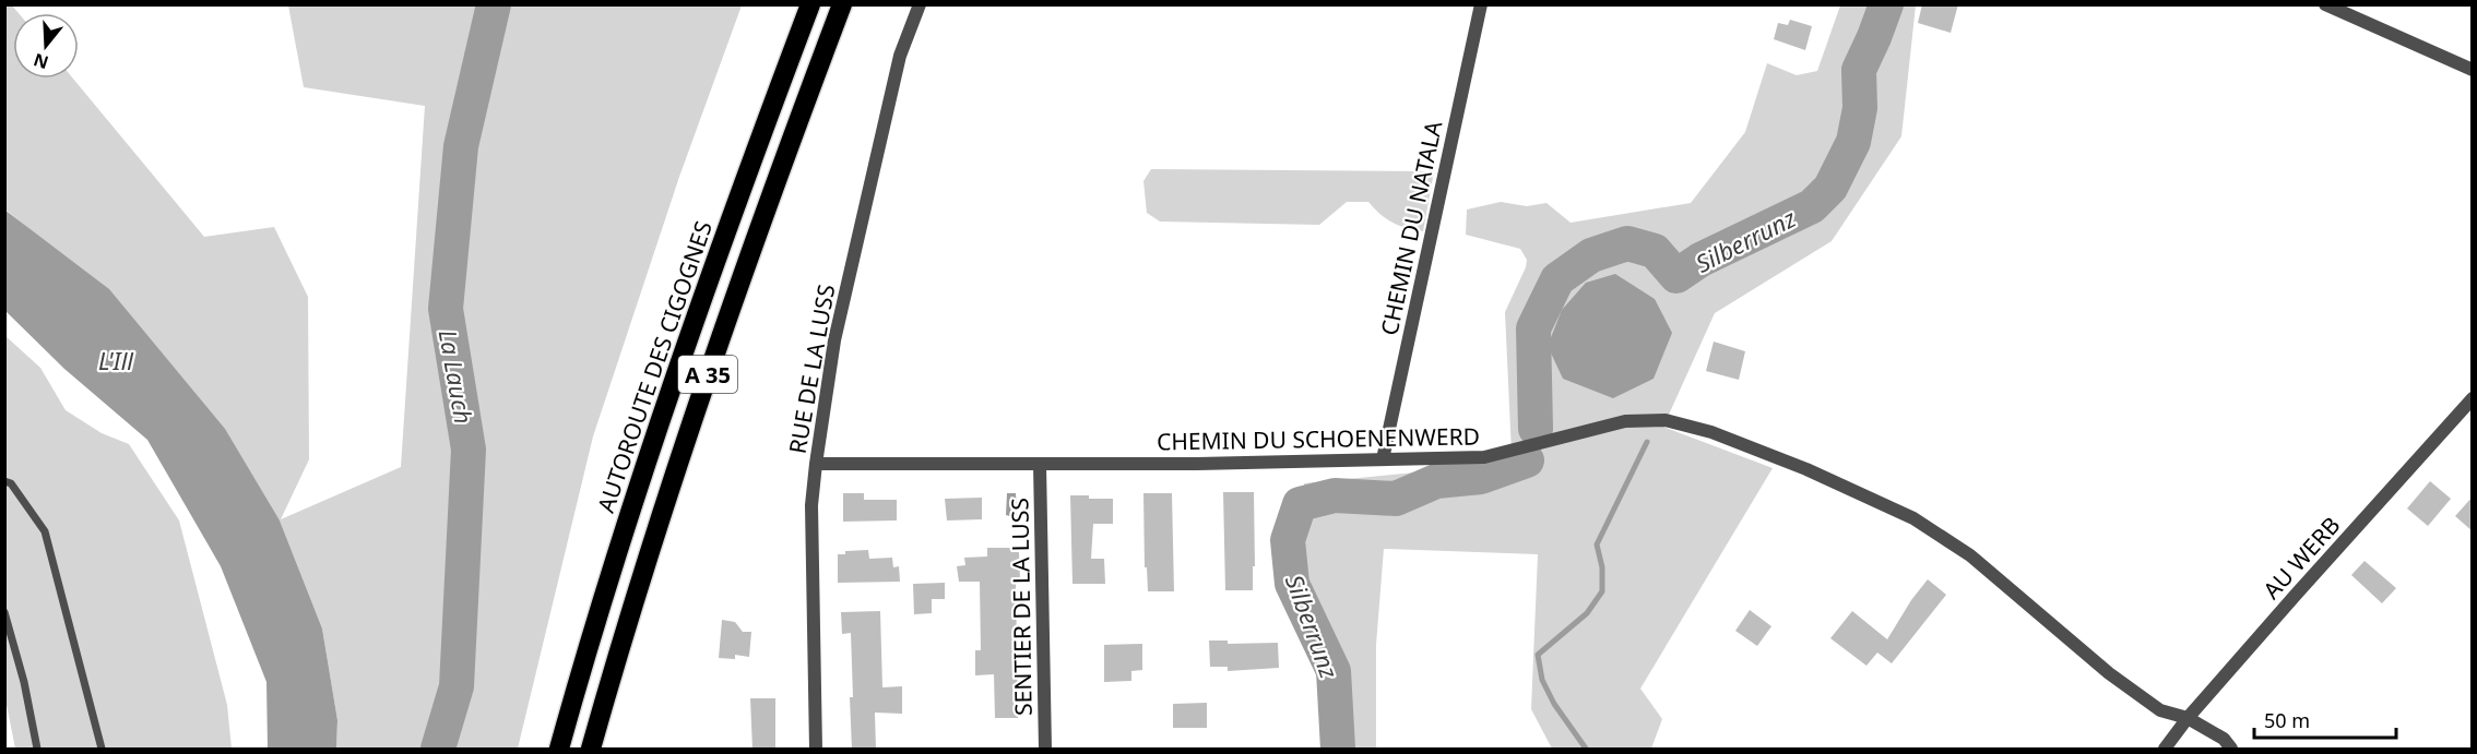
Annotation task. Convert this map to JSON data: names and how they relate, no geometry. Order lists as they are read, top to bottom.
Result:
{
  "streets": {
    "highway": ["AUTOROUTE DES CIGOGNES", "A 35"],
    "street": [
      "CHEMIN DU NATALA",
      "RUE DE LA LUSS",
      "CHEMIN DU SCHOENENWERD",
      "AU WERB",
      "SENTIER DE LA LUSS"
    ]
  },
  "crossings": [
    ["CHEMIN DU NATALA", "CHEMIN DU SCHOENENWERD"],
    ["RUE DE LA LUSS", "CHEMIN DU SCHOENENWERD"],
    ["CHEMIN DU SCHOENENWERD", "AU WERB"],
    ["CHEMIN DU SCHOENENWERD", "SENTIER DE LA LUSS"]
  ],
  "water": ["Silberrunz", "L'Ill", "La Lauch"],
  "scale_bar": "50 m",
  "north": "bottom"
}
